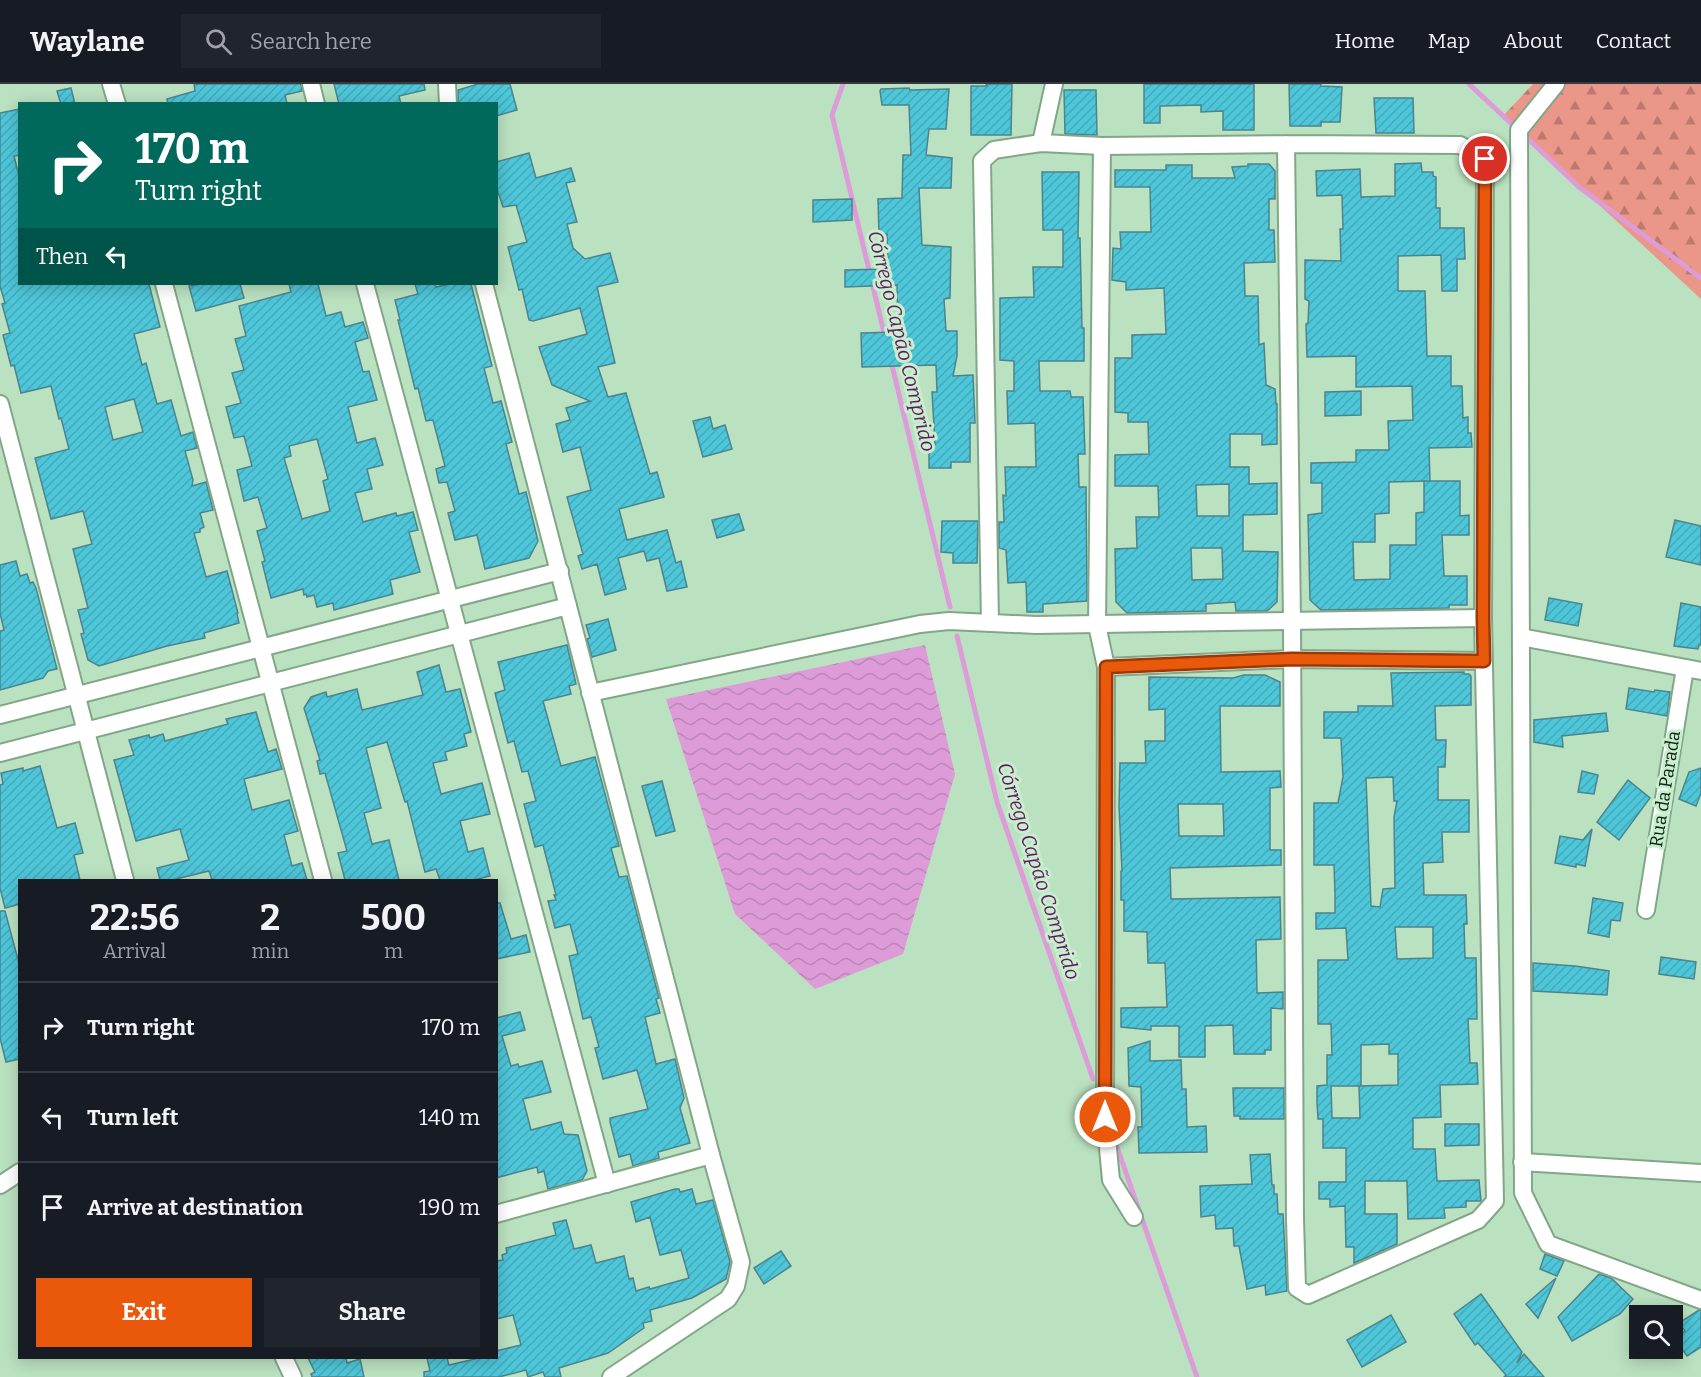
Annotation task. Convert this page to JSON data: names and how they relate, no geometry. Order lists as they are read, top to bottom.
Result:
{
  "streets": {
    "street": ["Rua da Parada"]
  },
  "water": ["Córrego Capão Comprido"],
  "page": {
    "header": "Waylane",
    "search": "Search here",
    "nav": [
      "Home",
      "Map",
      "About",
      "Contact"
    ],
    "turn": ["170 m", "Turn right"],
    "then": "Then",
    "eta": [
      "22:56",
      "Arrival",
      "2",
      "min",
      "500",
      "m"
    ],
    "list": [
      {
        "name": "Turn right",
        "value": "170 m"
      },
      {
        "name": "Turn left",
        "value": "140 m"
      },
      {
        "name": "Arrive at destination",
        "value": "190 m"
      }
    ],
    "buttons": ["Exit", "Share"]
  }
}
